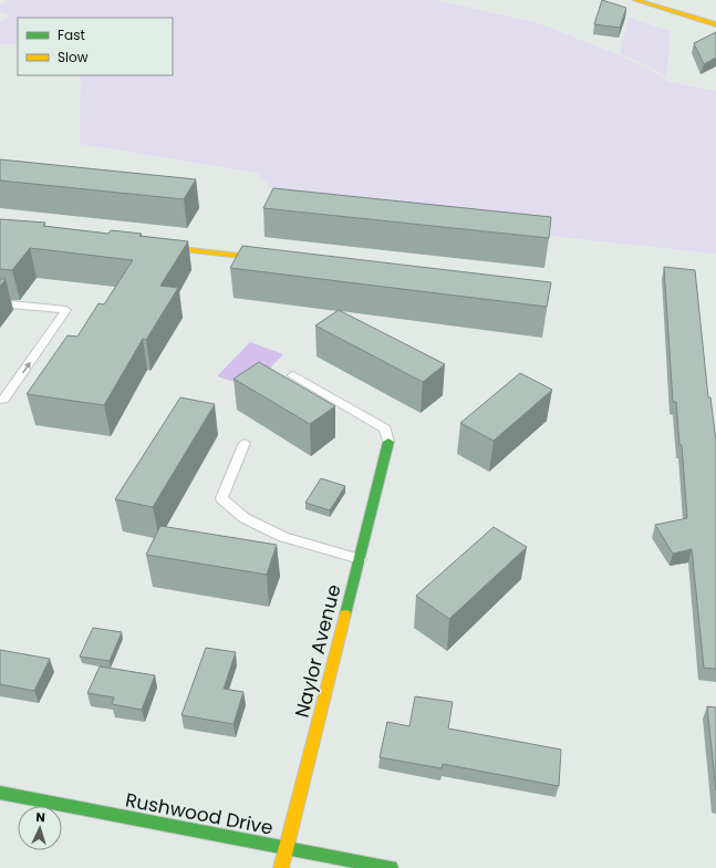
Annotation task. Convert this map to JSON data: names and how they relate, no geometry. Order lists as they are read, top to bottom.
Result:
{
  "streets": {
    "street": ["Naylor Avenue", "Rushwood Drive"]
  },
  "crossings": [
    ["Naylor Avenue", "Rushwood Drive"]
  ],
  "legend": ["Fast", "Slow"],
  "north": "top"
}
